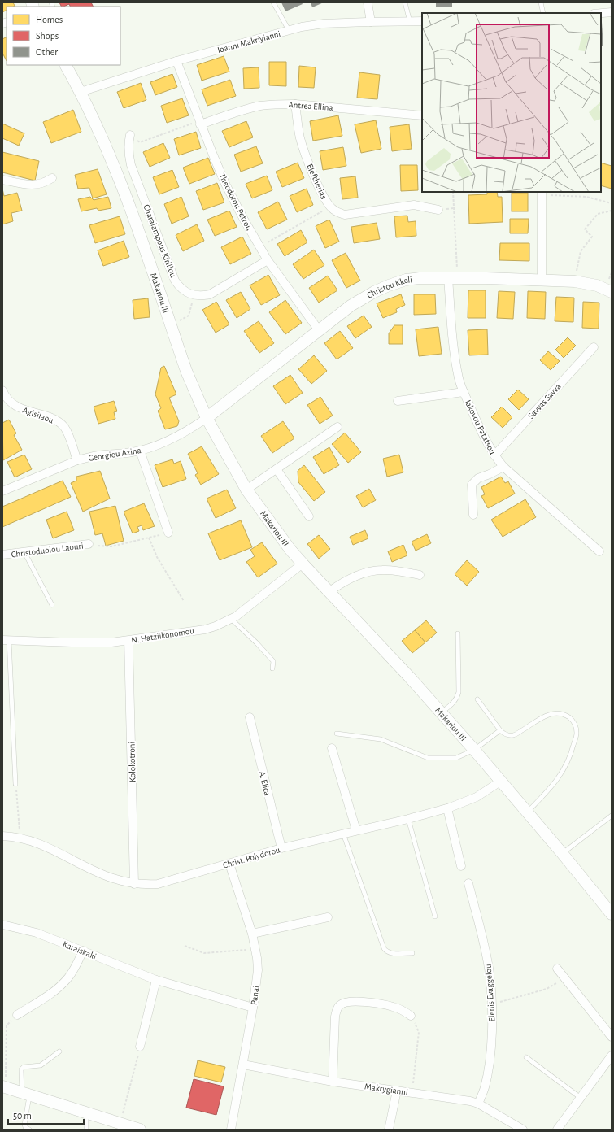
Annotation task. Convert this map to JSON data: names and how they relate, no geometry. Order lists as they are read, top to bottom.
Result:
{
  "streets": {
    "main road": ["Christou Kkeli", "Makariou III"],
    "street": [
      "Ioanni Makriyianni",
      "Antrea Ellina",
      "Eleftherias",
      "Theodorou Petrou",
      "Charalampous Kirillou",
      "Savvas Savva",
      "Agisilaou",
      "Iakovou Patatsou",
      "Georgiou Azina",
      "Christoduolou Laouri",
      "N. Hatziikonomou",
      "Kolokotroni",
      "A. Elica",
      "Christ. Polydorou",
      "Karaiskaki",
      "Elenis Evaggelou",
      "Panai",
      "Makrygianni"
    ]
  },
  "crossings": [
    ["Ioanni Makriyianni", "Theodorou Petrou"],
    ["Ioanni Makriyianni", "Makariou III"],
    ["Antrea Ellina", "Eleftherias"],
    ["Antrea Ellina", "Theodorou Petrou"],
    ["Theodorou Petrou", "Christou Kkeli"],
    ["Christou Kkeli", "Makariou III"],
    ["Christou Kkeli", "Iakovou Patatsou"],
    ["Christou Kkeli", "Georgiou Azina"],
    ["Makariou III", "Georgiou Azina"],
    ["Makariou III", "N. Hatziikonomou"],
    ["Makariou III", "Christ. Polydorou"],
    ["Savvas Savva", "Iakovou Patatsou"],
    ["Agisilaou", "Georgiou Azina"],
    ["N. Hatziikonomou", "Kolokotroni"],
    ["Kolokotroni", "Christ. Polydorou"],
    ["A. Elica", "Christ. Polydorou"],
    ["Christ. Polydorou", "Panai"],
    ["Karaiskaki", "Panai"],
    ["Elenis Evaggelou", "Makrygianni"],
    ["Panai", "Makrygianni"]
  ],
  "legend": ["Homes", "Shops", "Other"],
  "scale_bar": "50 m"
}
